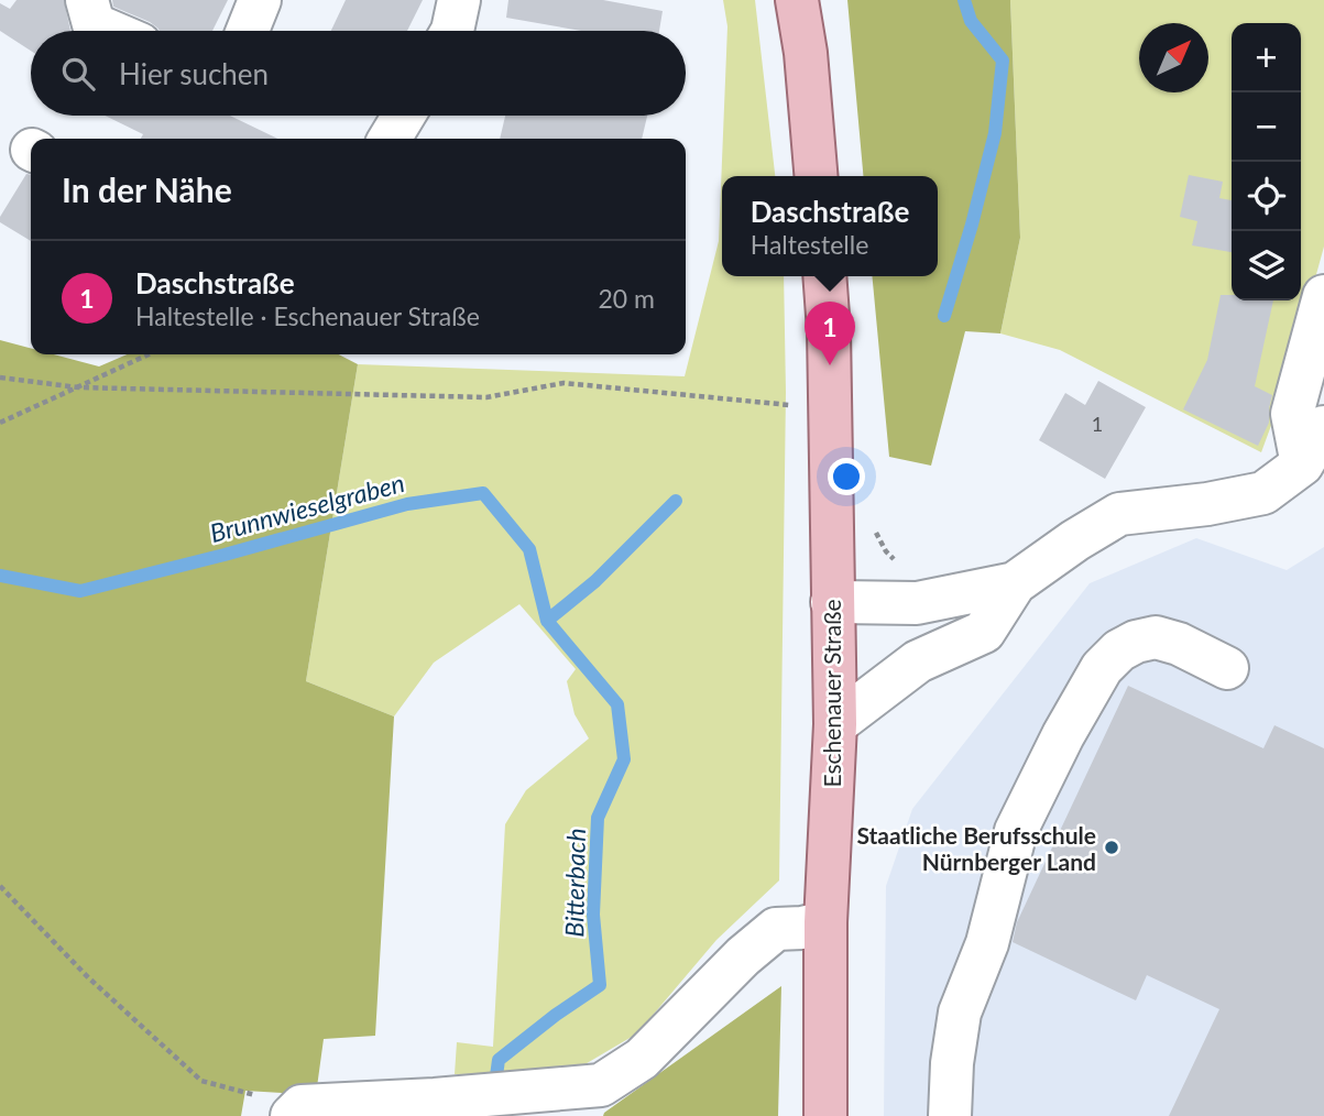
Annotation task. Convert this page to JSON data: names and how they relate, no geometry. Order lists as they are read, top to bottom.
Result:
{
  "streets": {
    "main road": ["Eschenauer Straße"]
  },
  "water": ["Brunnwieselgraben", "Bitterbach"],
  "places": ["Staatliche Berufsschule Nürnberger Land"],
  "house_numbers": ["1"],
  "north": "top right",
  "page": {
    "map_buttons": ["+", "−"],
    "search": "Hier suchen",
    "heading": "In der Nähe",
    "popup": ["Daschstraße", "Haltestelle"],
    "list": [
      {
        "mark": "1",
        "name": "Daschstraße",
        "note": "Haltestelle · Eschenauer Straße",
        "value": "20 m"
      }
    ],
    "pins": "1"
  }
}
